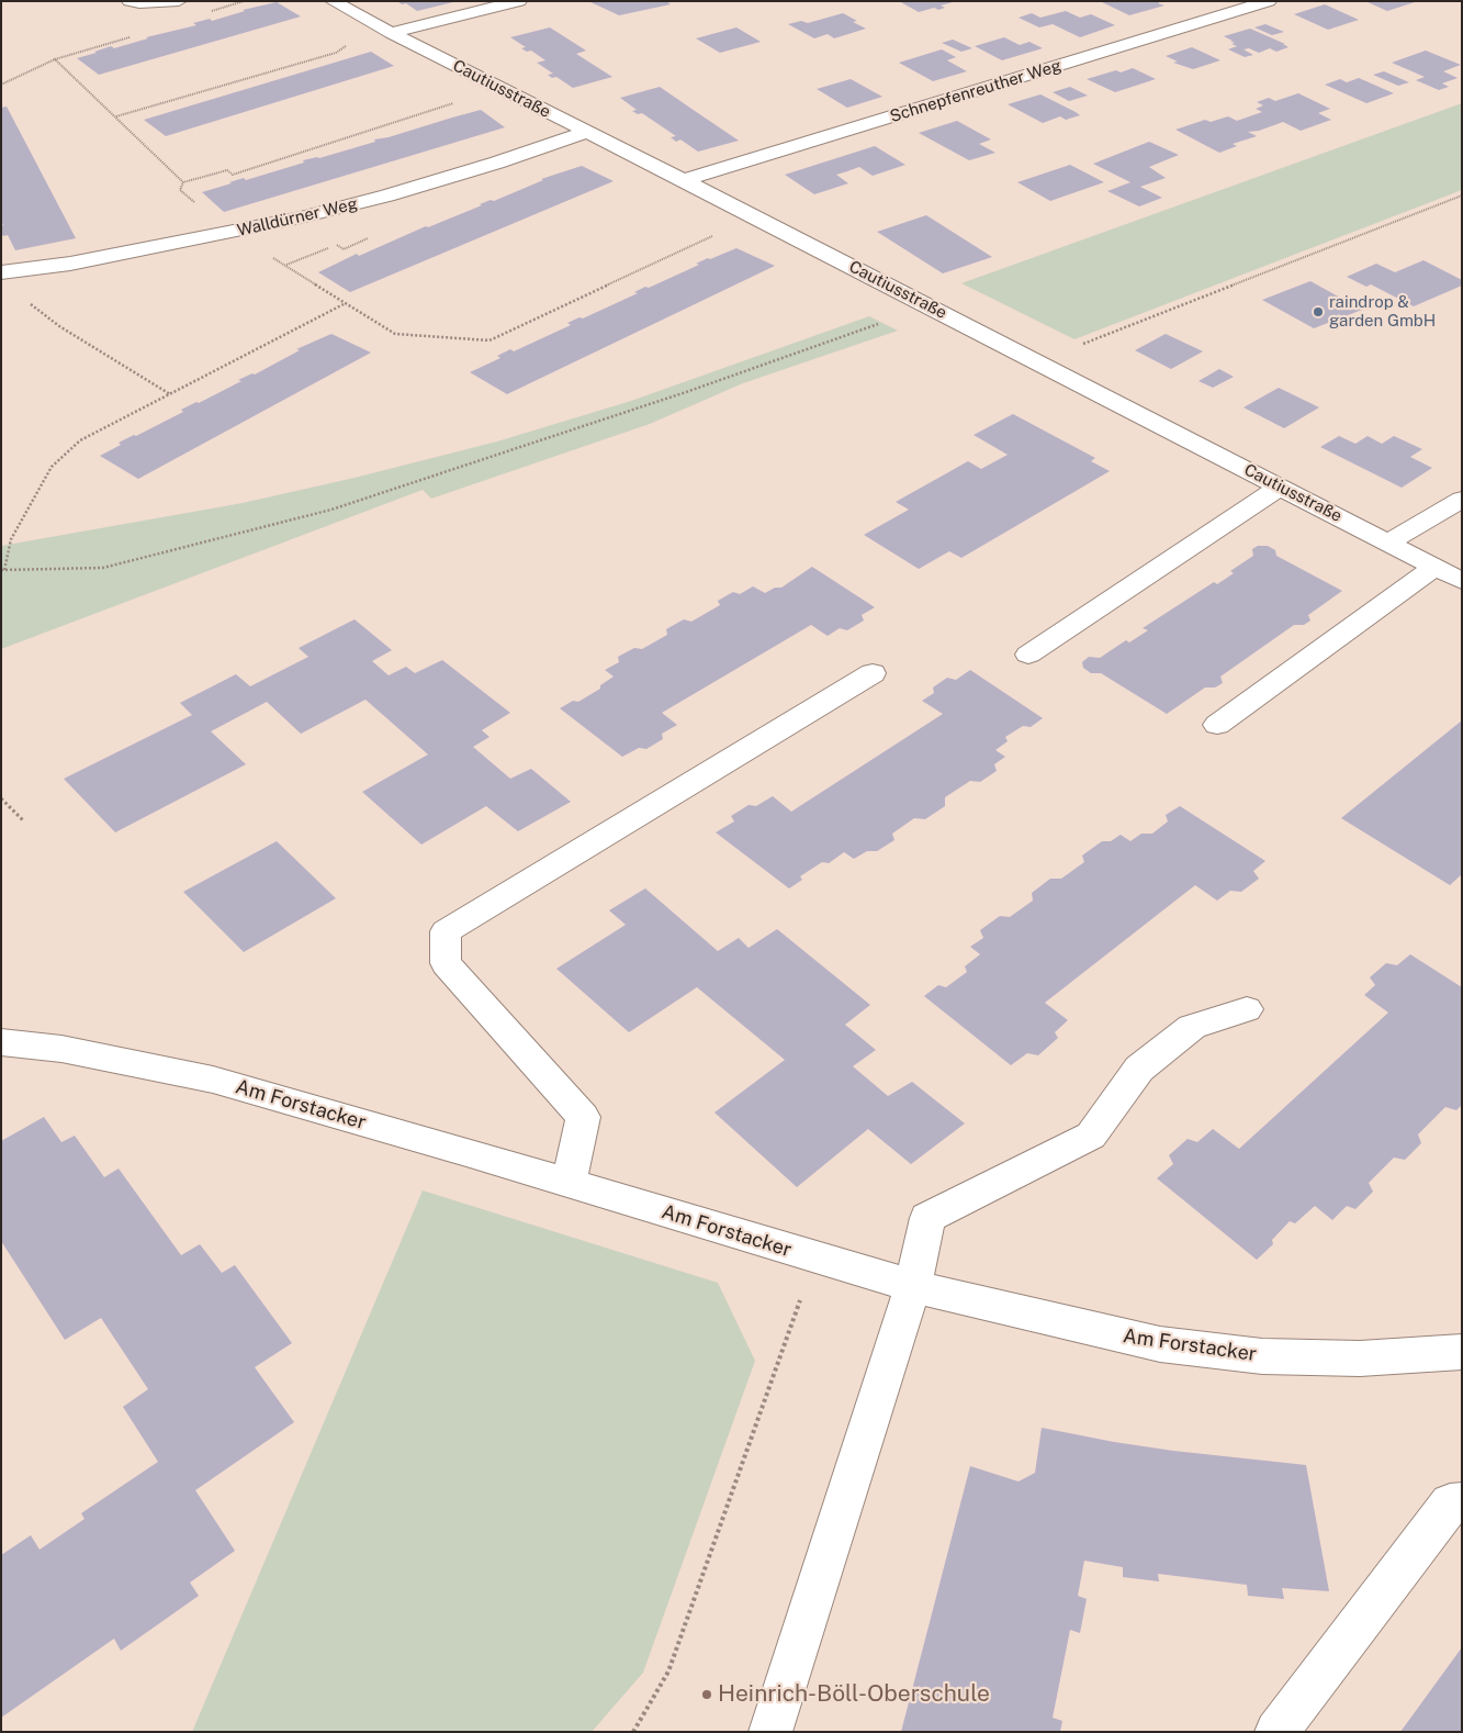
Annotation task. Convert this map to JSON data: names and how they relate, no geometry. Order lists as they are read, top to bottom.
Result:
{
  "streets": {
    "street": [
      "Cautiusstraße",
      "Schnepfenreuther Weg",
      "Walldürner Weg",
      "Am Forstacker"
    ]
  },
  "crossings": [
    ["Cautiusstraße", "Schnepfenreuther Weg"],
    ["Cautiusstraße", "Walldürner Weg"]
  ],
  "places": ["raindrop & garden GmbH", "Heinrich-Böll-Oberschule"]
}
